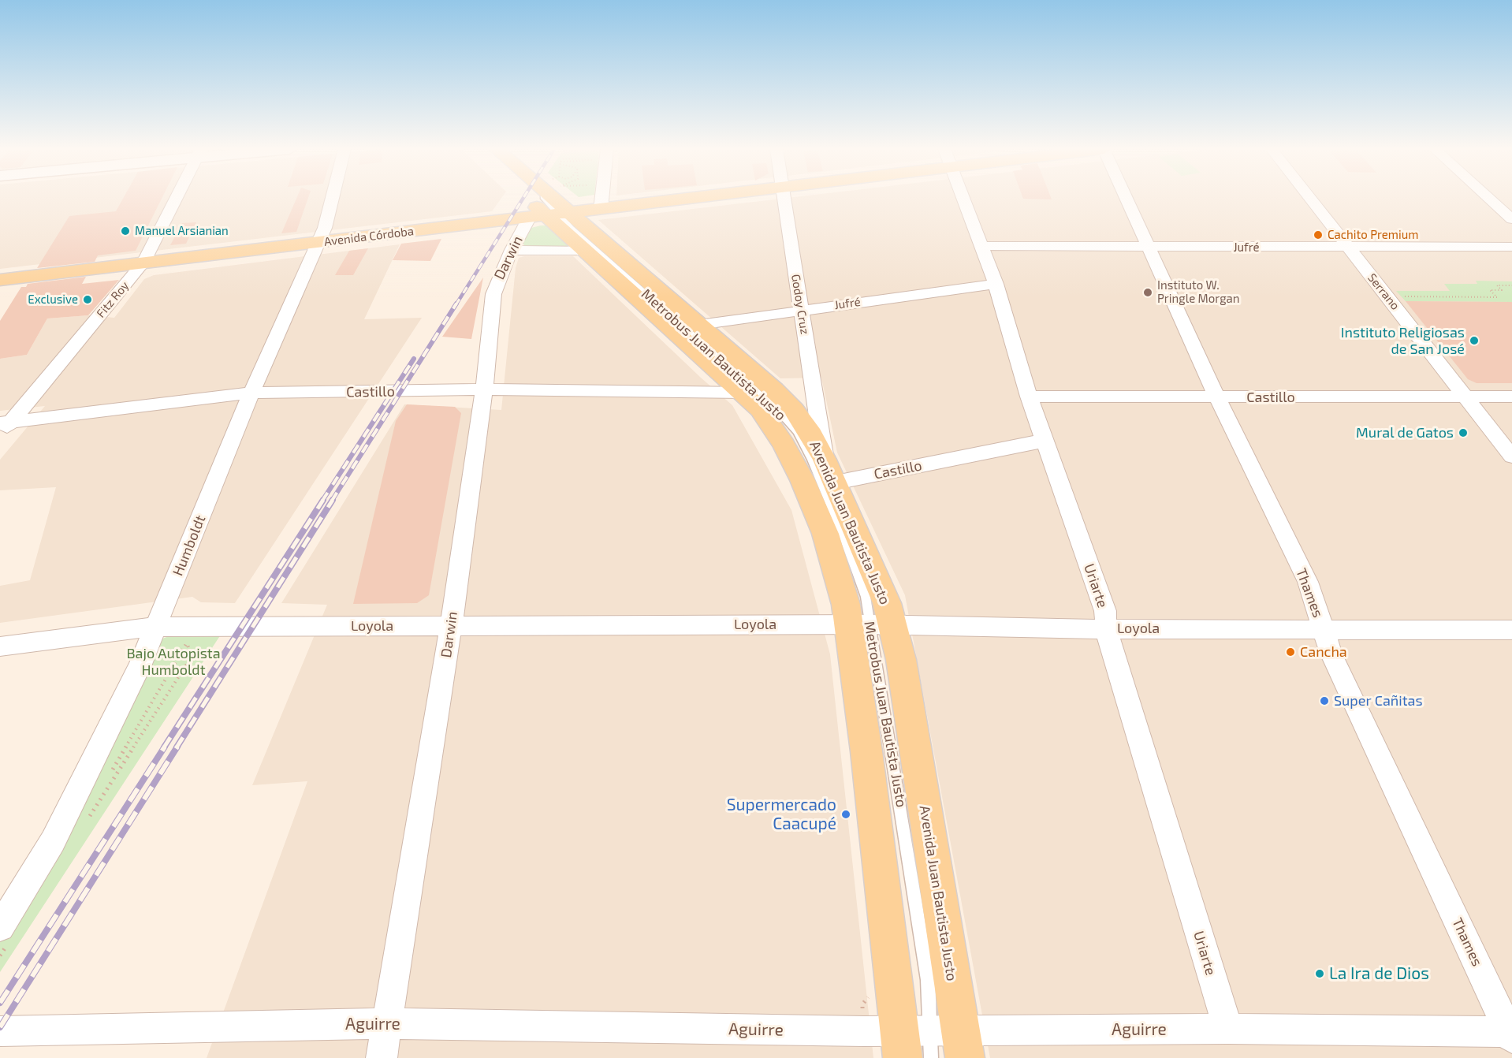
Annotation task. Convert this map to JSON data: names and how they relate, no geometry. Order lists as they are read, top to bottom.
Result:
{
  "streets": {
    "main road": ["Avenida Córdoba", "Avenida Juan Bautista Justo"],
    "street": [
      "Jufré",
      "Darwin",
      "Serrano",
      "Fitz Roy",
      "Godoy Cruz",
      "Castillo",
      "Humboldt",
      "Uriarte",
      "Thames",
      "Loyola",
      "Aguirre"
    ],
    "lane": ["Metrobus Juan Bautista Justo"]
  },
  "crossings": [
    ["Avenida Córdoba", "Darwin"],
    ["Avenida Córdoba", "Fitz Roy"],
    ["Avenida Córdoba", "Metrobus Juan Bautista Justo"],
    ["Avenida Córdoba", "Avenida Juan Bautista Justo"],
    ["Avenida Córdoba", "Humboldt"],
    ["Jufré", "Serrano"],
    ["Jufré", "Godoy Cruz"],
    ["Jufré", "Avenida Juan Bautista Justo"],
    ["Jufré", "Uriarte"],
    ["Jufré", "Thames"],
    ["Darwin", "Metrobus Juan Bautista Justo"],
    ["Darwin", "Castillo"],
    ["Darwin", "Avenida Juan Bautista Justo"],
    ["Darwin", "Loyola"],
    ["Darwin", "Aguirre"],
    ["Serrano", "Castillo"],
    ["Fitz Roy", "Castillo"],
    ["Godoy Cruz", "Castillo"],
    ["Godoy Cruz", "Avenida Juan Bautista Justo"],
    ["Metrobus Juan Bautista Justo", "Avenida Juan Bautista Justo"],
    ["Metrobus Juan Bautista Justo", "Loyola"],
    ["Castillo", "Avenida Juan Bautista Justo"],
    ["Castillo", "Humboldt"],
    ["Castillo", "Uriarte"],
    ["Castillo", "Thames"],
    ["Avenida Juan Bautista Justo", "Loyola"],
    ["Avenida Juan Bautista Justo", "Aguirre"],
    ["Humboldt", "Loyola"],
    ["Uriarte", "Loyola"],
    ["Uriarte", "Aguirre"],
    ["Thames", "Loyola"],
    ["Thames", "Aguirre"]
  ],
  "parks": ["Bajo Autopista Humboldt"],
  "places": [
    "Manuel Arsianian",
    "Cachito Premium",
    "Instituto W. Pringle Morgan",
    "Exclusive",
    "Instituto Religiosas de San José",
    "Mural de Gatos",
    "Cancha",
    "Super Cañitas",
    "Supermercado Caacupé",
    "La Ira de Dios"
  ]
}
